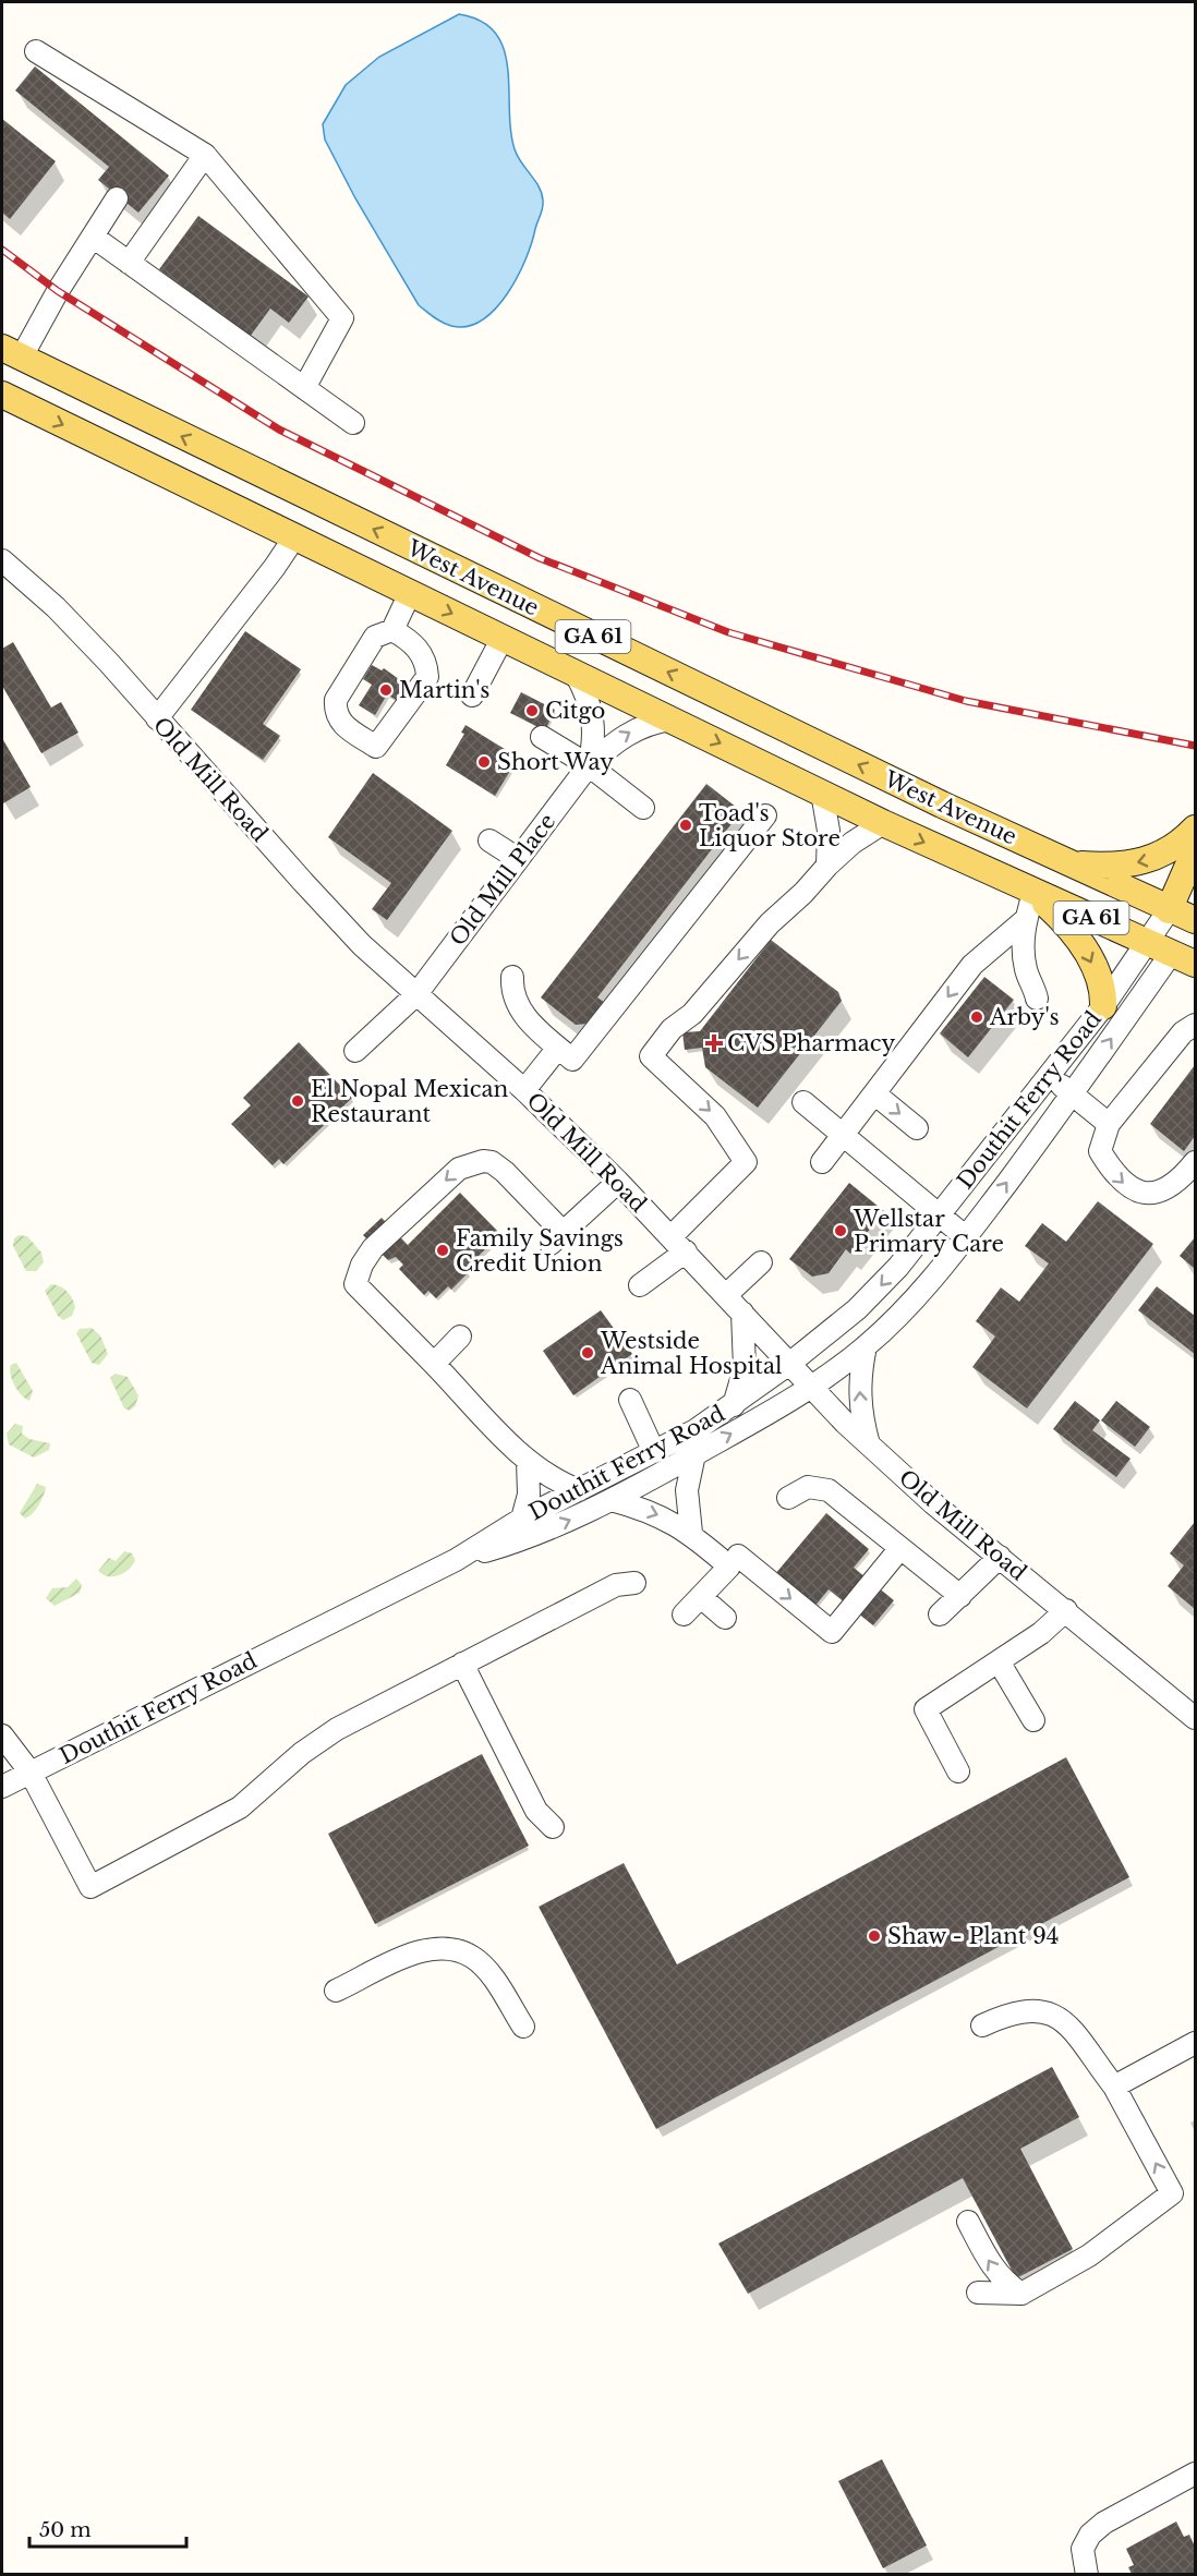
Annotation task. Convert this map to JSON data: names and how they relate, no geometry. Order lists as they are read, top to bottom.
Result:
{
  "streets": {
    "main road": ["West Avenue", "GA 61"],
    "street": ["Old Mill Road", "Old Mill Place", "Douthit Ferry Road"]
  },
  "crossings": [
    ["West Avenue", "Old Mill Place"],
    ["West Avenue", "Douthit Ferry Road"],
    ["Old Mill Road", "Old Mill Place"],
    ["Old Mill Road", "Douthit Ferry Road"]
  ],
  "places": {
    "other": [
      "Martin's",
      "Citgo",
      "Short Way",
      "Toad's Liquor Store",
      "Arby's",
      "El Nopal Mexican Restaurant",
      "Wellstar Primary Care",
      "Family Savings Credit Union",
      "Westside Animal Hospital",
      "Shaw - Plant 94"
    ],
    "health": ["CVS Pharmacy"]
  },
  "scale_bar": "50 m"
}
